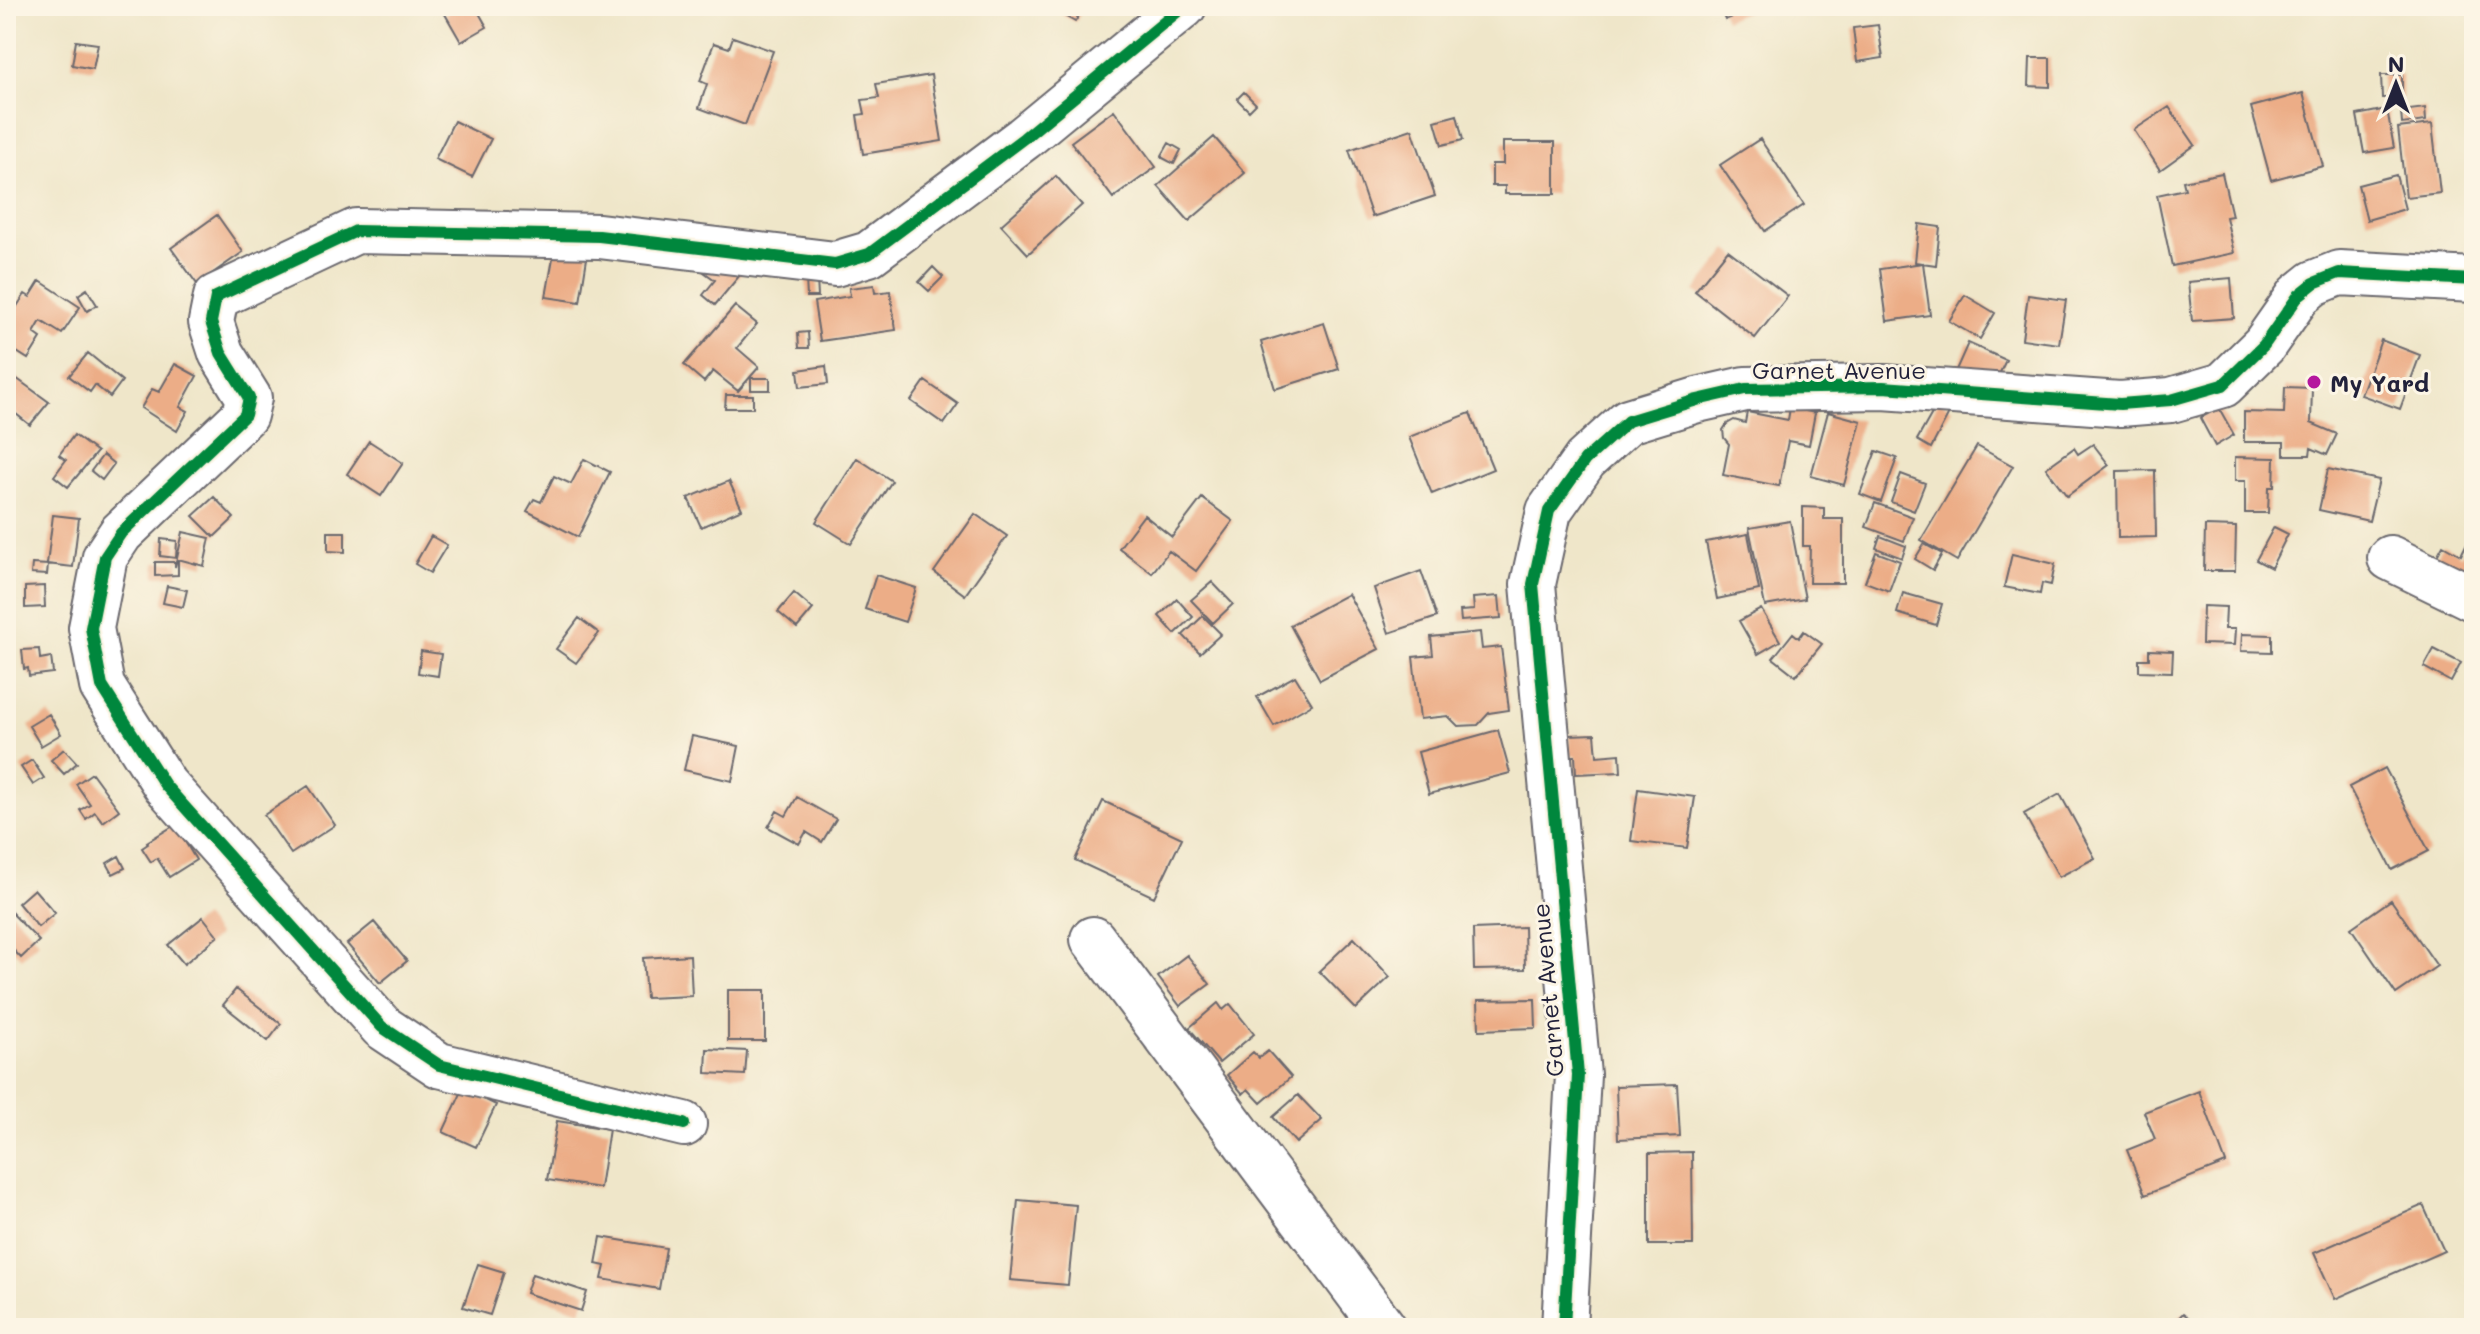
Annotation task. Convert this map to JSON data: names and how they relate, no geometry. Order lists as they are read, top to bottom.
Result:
{
  "streets": {
    "street": ["Garnet Avenue"]
  },
  "places": ["My Yard"],
  "north": "top"
}
